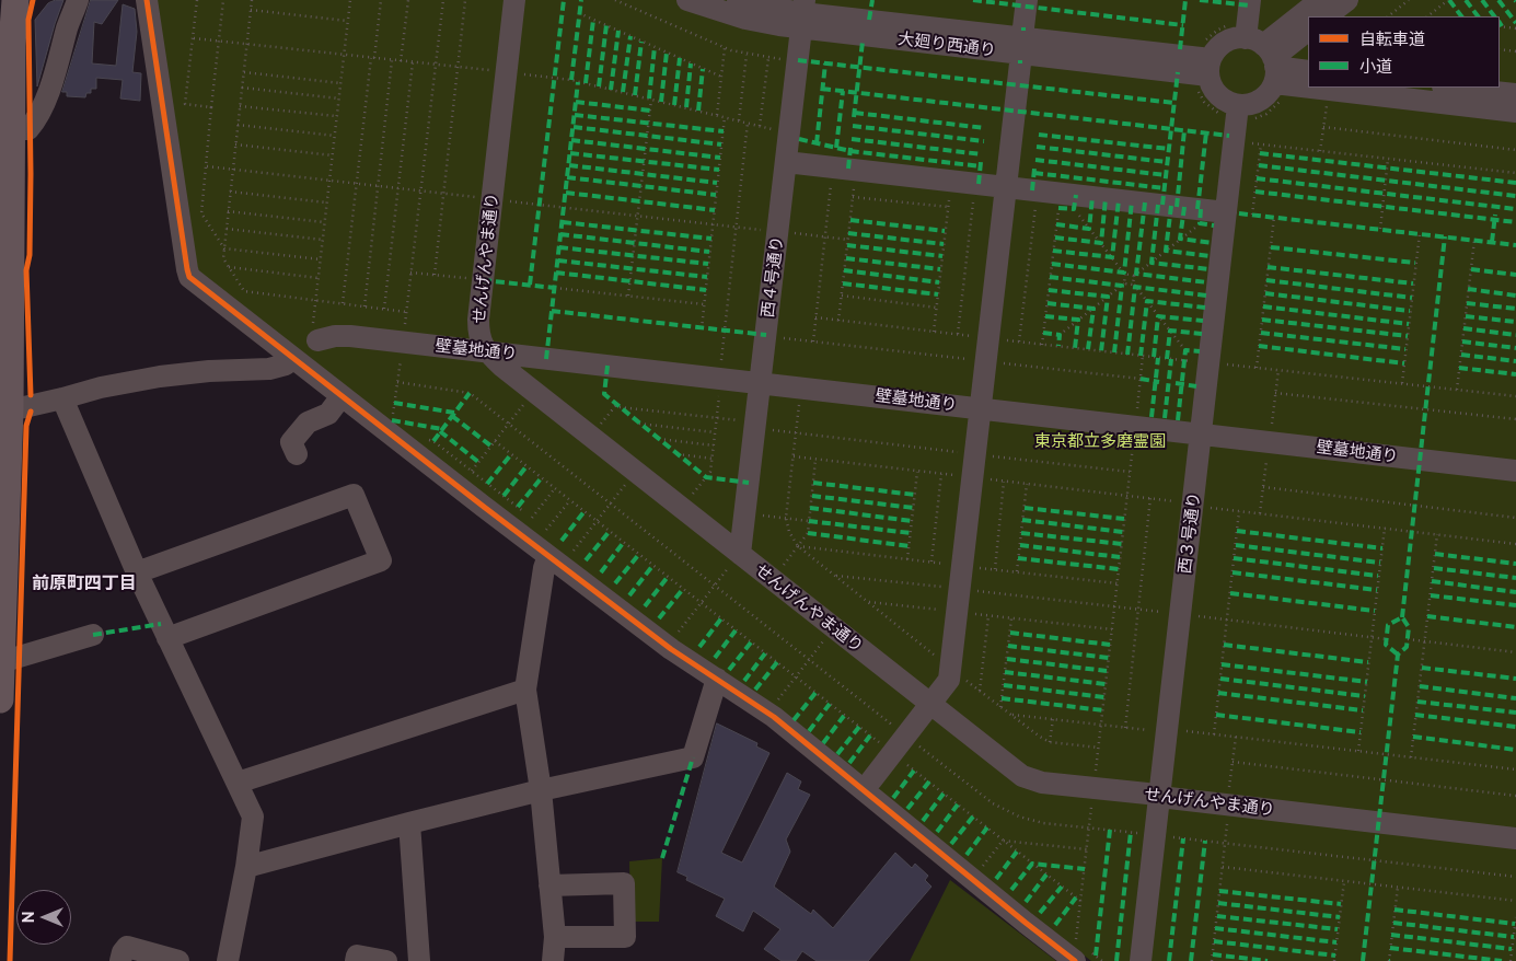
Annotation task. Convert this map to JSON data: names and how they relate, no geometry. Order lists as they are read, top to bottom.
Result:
{
  "streets": {
    "street": [
      "大廻り西通り",
      "せんげんやま通り",
      "西４号通り",
      "壁墓地通り",
      "西３号通り"
    ]
  },
  "crossings": [
    ["大廻り西通り", "西４号通り"],
    ["せんげんやま通り", "西４号通り"],
    ["せんげんやま通り", "壁墓地通り"],
    ["せんげんやま通り", "西３号通り"],
    ["西４号通り", "壁墓地通り"],
    ["壁墓地通り", "西３号通り"]
  ],
  "districts": ["前原町四丁目"],
  "parks": ["東京都立多磨霊園"],
  "legend": ["自転車道", "小道"],
  "north": "left"
}
